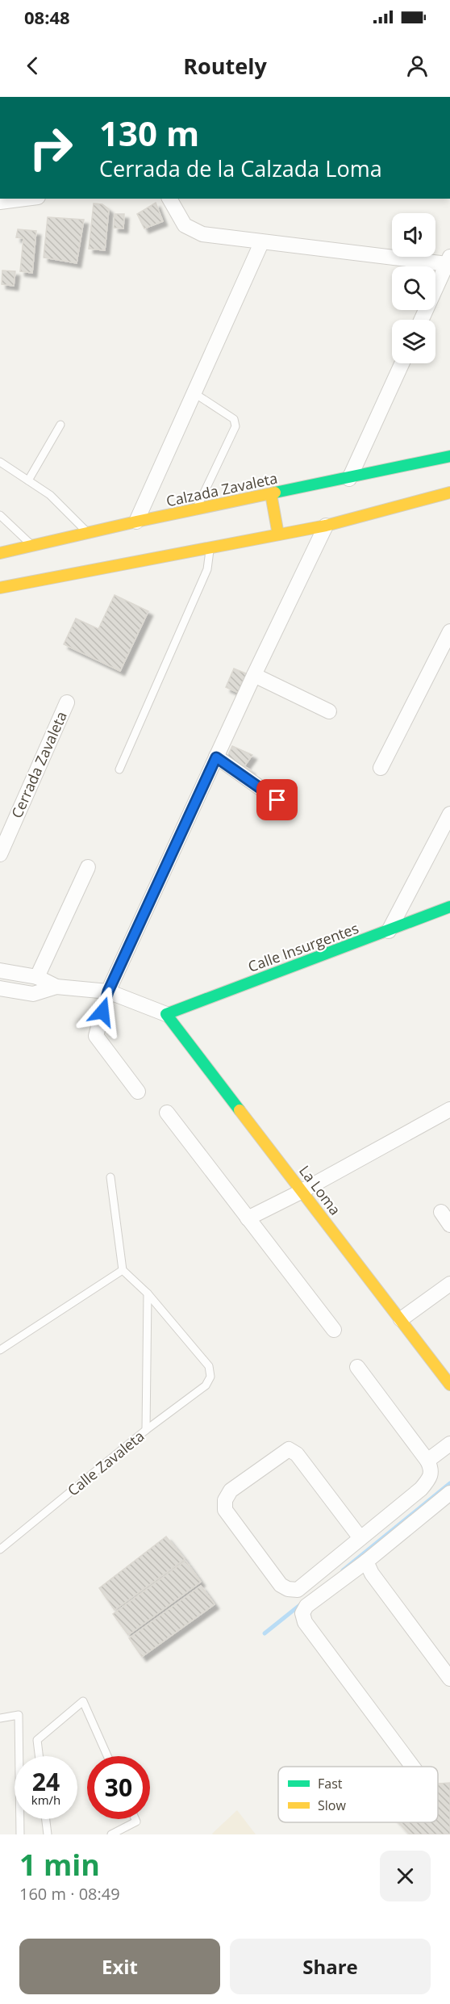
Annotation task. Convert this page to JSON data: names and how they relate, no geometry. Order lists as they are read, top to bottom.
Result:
{
  "streets": {
    "main road": ["Calzada Zavaleta", "Calle Insurgentes", "La Loma"],
    "street": ["Cerrada Zavaleta"],
    "lane": ["Calle Zavaleta"]
  },
  "crossings": [
    ["Calle Insurgentes", "La Loma"]
  ],
  "legend": ["Fast", "Slow"],
  "page": {
    "status": "08:48",
    "header": "Routely",
    "turn": ["130 m", "Cerrada de la Calzada Loma"],
    "speed": "24 km/h",
    "limit": "30",
    "heading": ["1 min", "160 m · 08:49"],
    "buttons": ["Exit", "Share"]
  }
}
